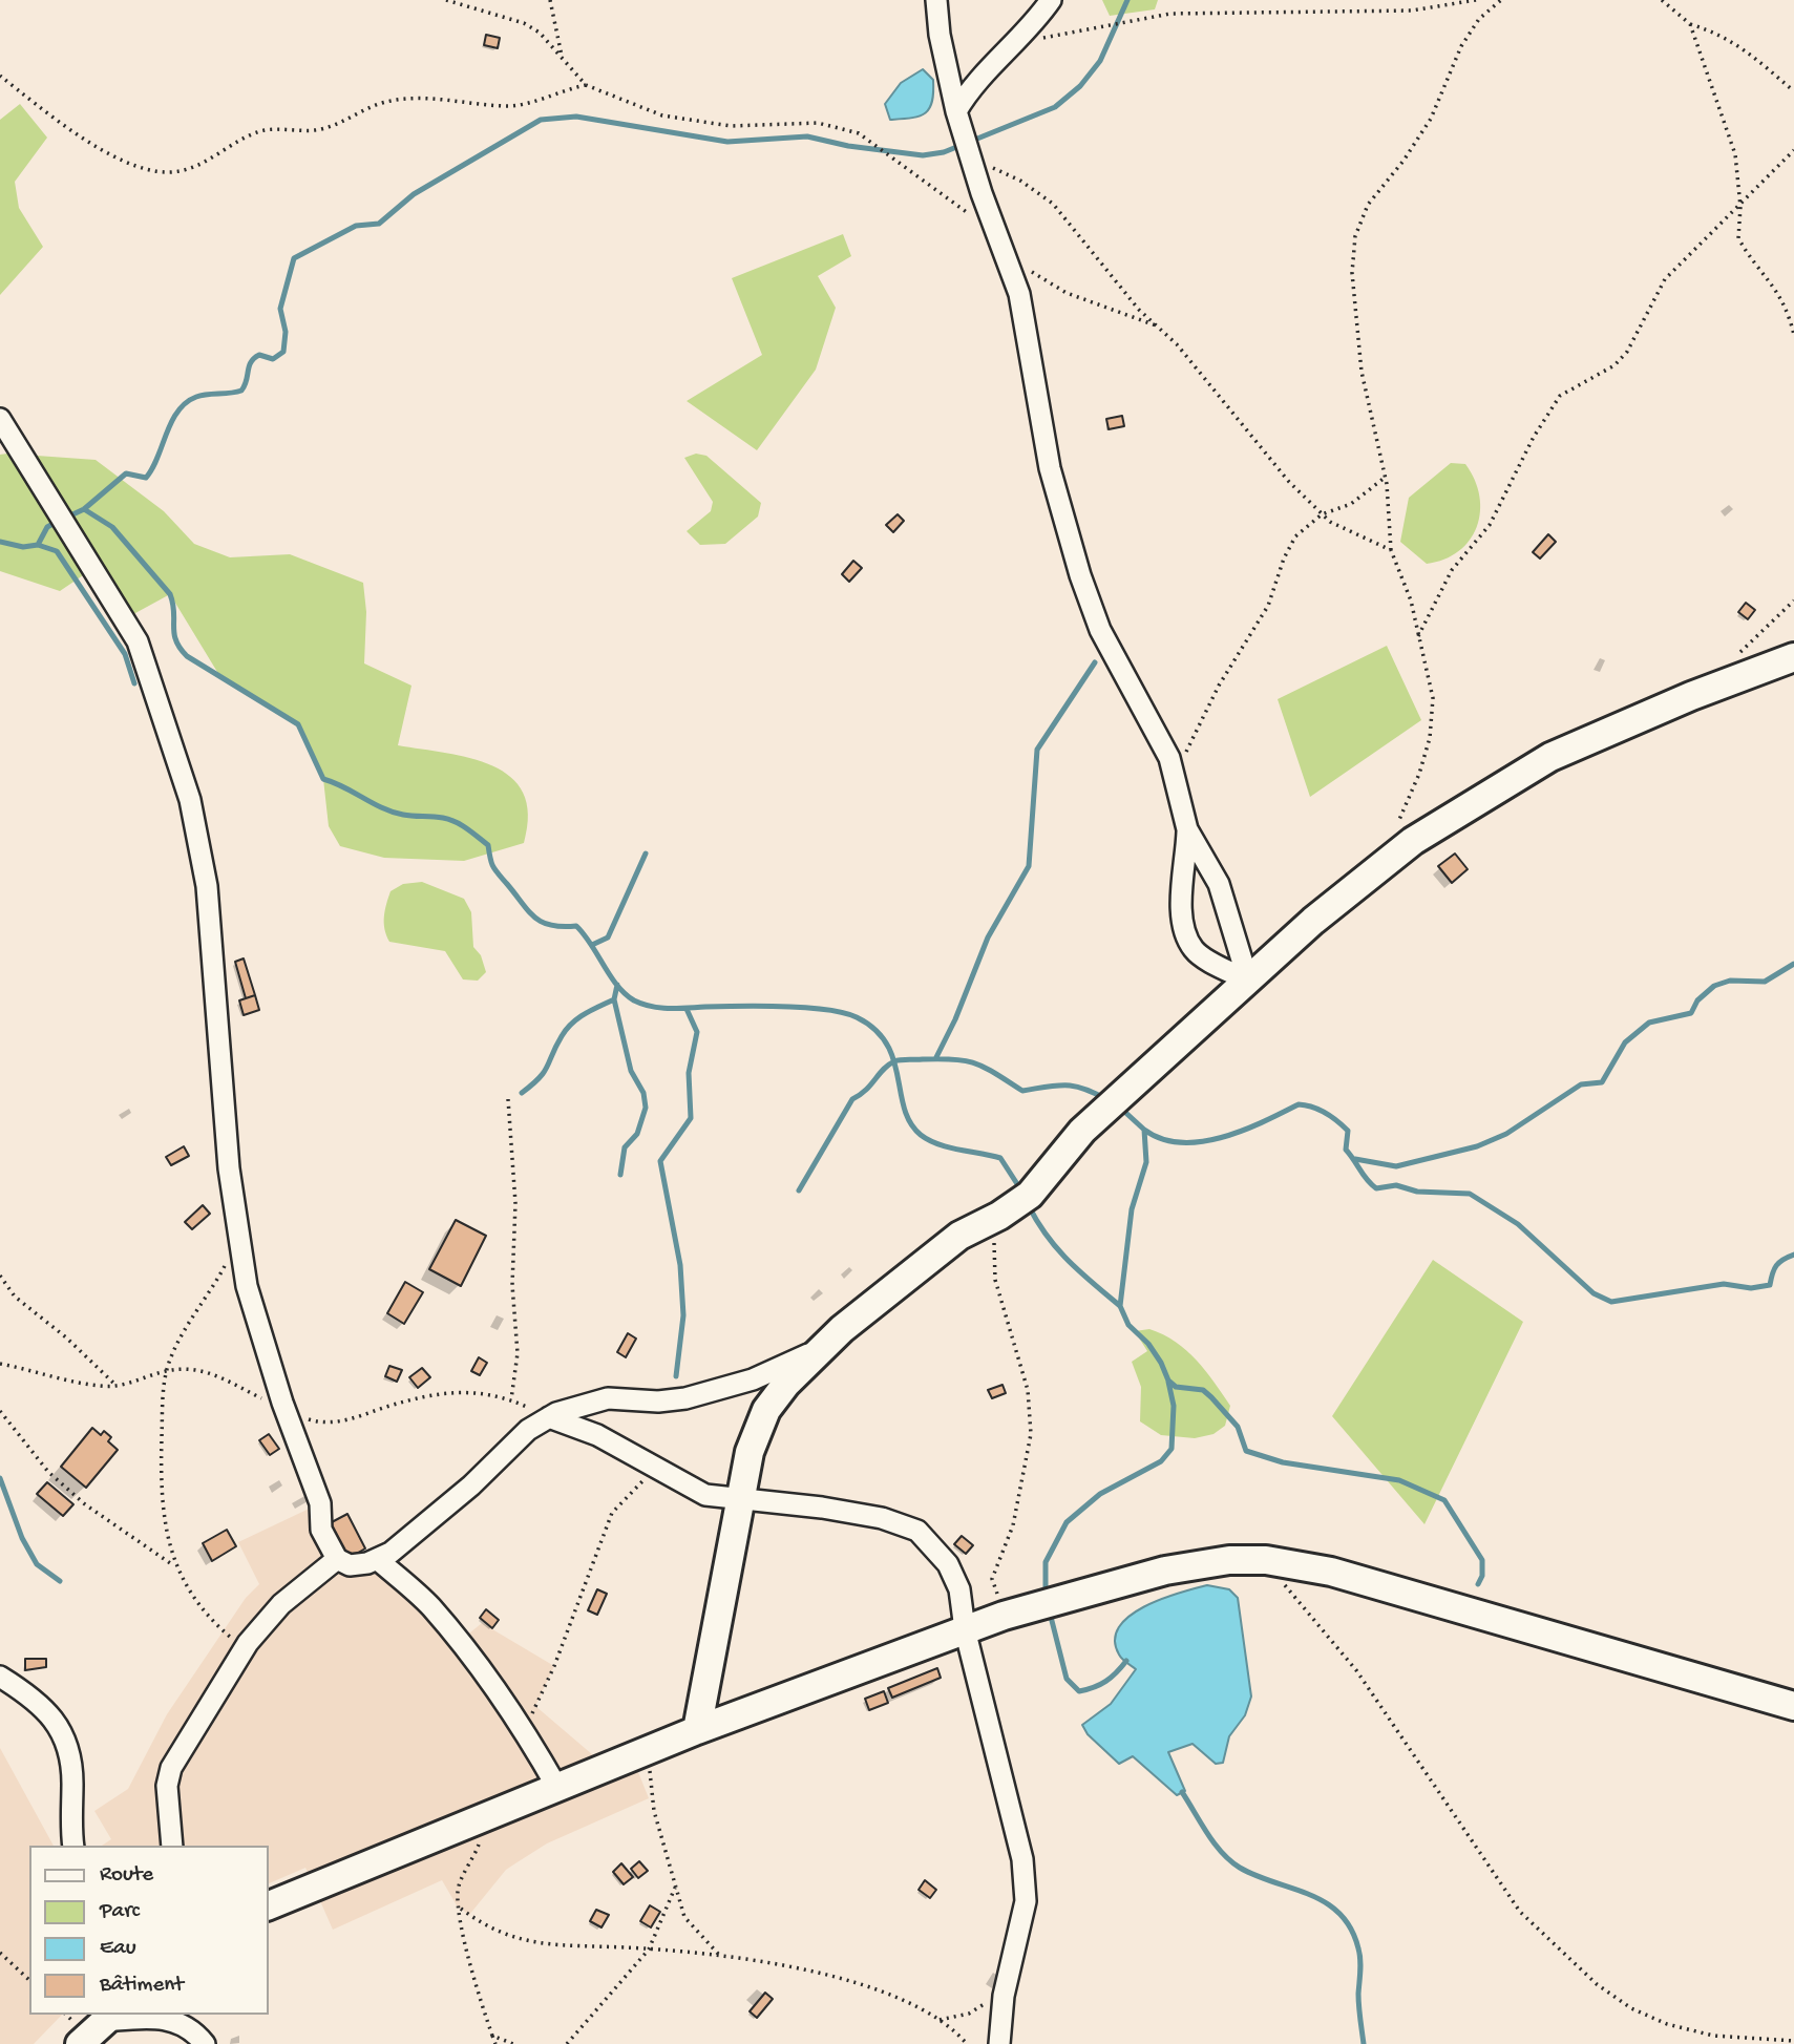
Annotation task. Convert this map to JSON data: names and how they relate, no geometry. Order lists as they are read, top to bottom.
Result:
{
  "legend": [
    "Route",
    "Parc",
    "Eau",
    "Bâtiment"
  ]
}
